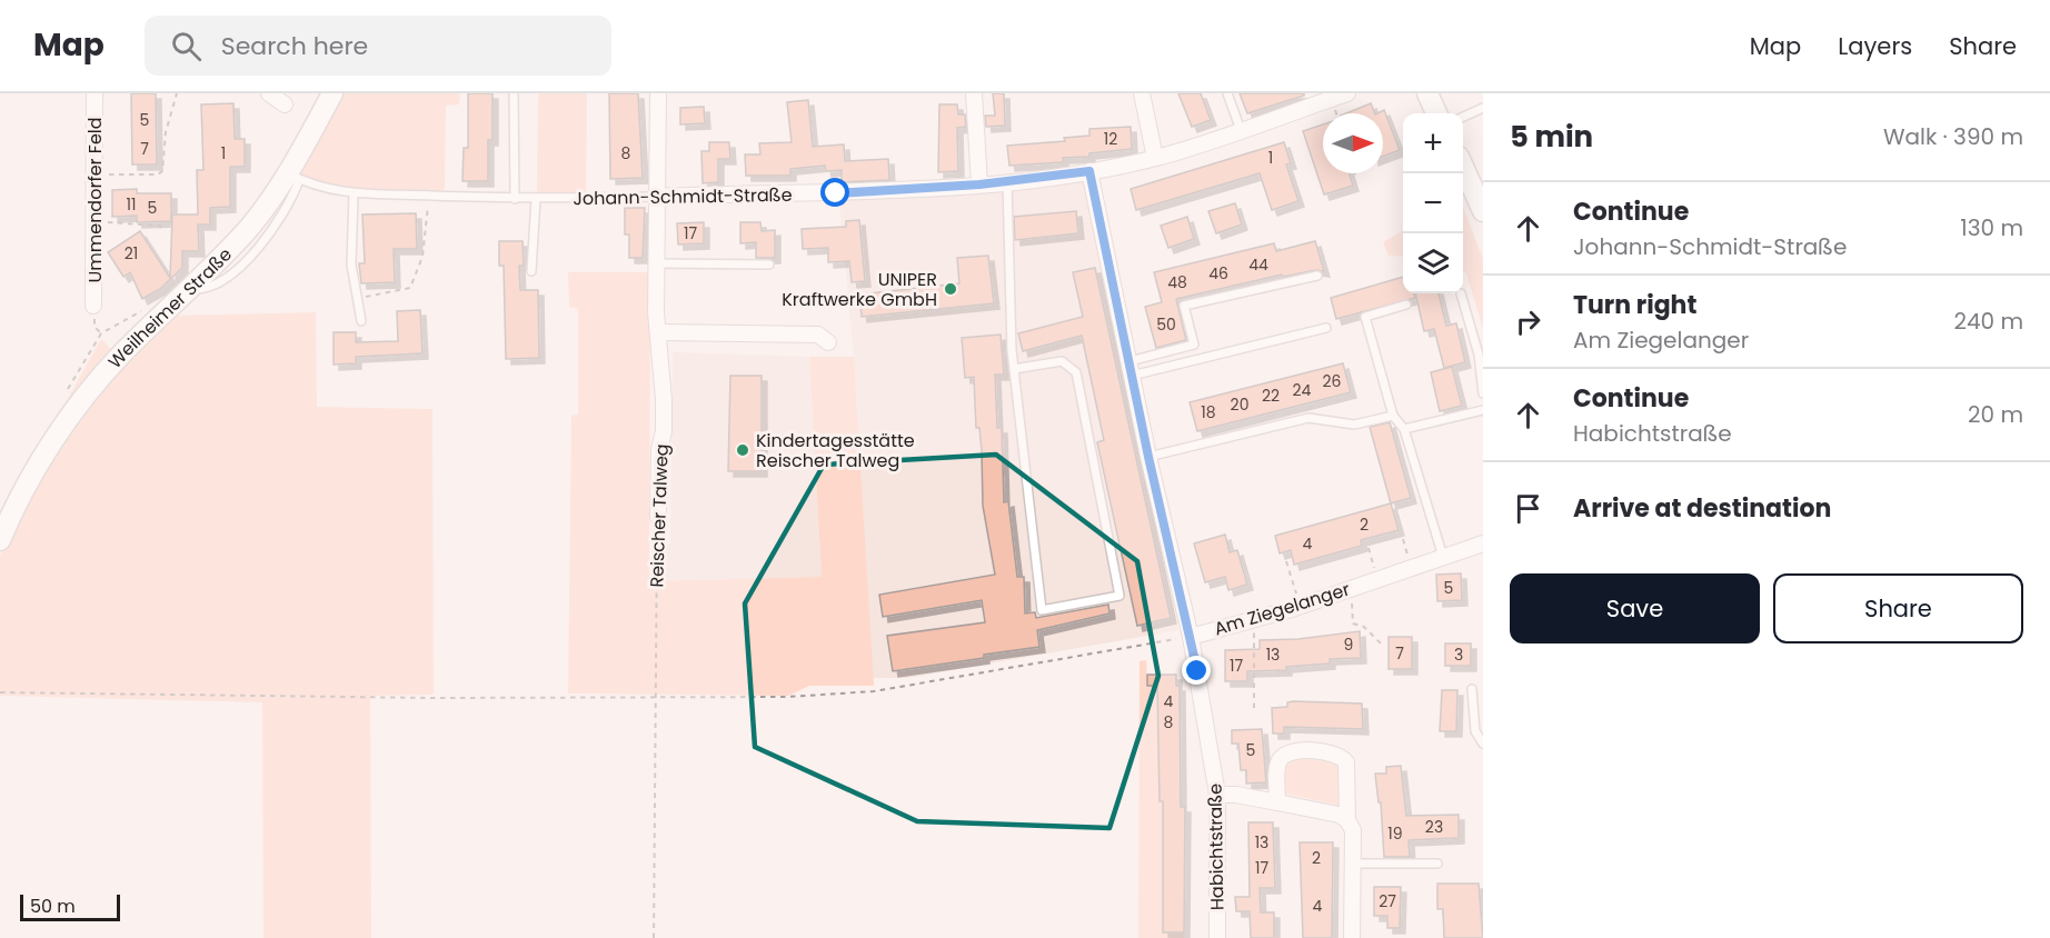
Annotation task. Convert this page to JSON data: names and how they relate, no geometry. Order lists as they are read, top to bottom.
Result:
{
  "streets": {
    "street": [
      "Johann-Schmidt-Straße",
      "Ummendorfer Feld",
      "Weilheimer Straße",
      "Reischer Talweg",
      "Am Ziegelanger",
      "Habichtstraße"
    ]
  },
  "crossings": [
    ["Johann-Schmidt-Straße", "Weilheimer Straße"],
    ["Johann-Schmidt-Straße", "Reischer Talweg"],
    ["Johann-Schmidt-Straße", "Am Ziegelanger"],
    ["Am Ziegelanger", "Habichtstraße"]
  ],
  "places": ["UNIPER Kraftwerke GmbH", "Kindertagesstätte Reischer Talweg"],
  "house_numbers": [
    "5",
    "12",
    "7",
    "1",
    "8",
    "1",
    "11",
    "5",
    "17",
    "21",
    "44",
    "46",
    "48",
    "50",
    "26",
    "24",
    "22",
    "20",
    "18",
    "2",
    "4",
    "5",
    "9",
    "7",
    "13",
    "3",
    "17",
    "4",
    "8",
    "5",
    "23",
    "19",
    "13",
    "2",
    "17",
    "27",
    "4"
  ],
  "scale_bar": "50 m",
  "north": "right",
  "page": {
    "header": "Map",
    "search": "Search here",
    "nav": ["Map", "Layers", "Share"],
    "heading": ["5 min", "Walk · 390 m"],
    "map_buttons": ["+", "−"],
    "list": [
      ["Continue", "Johann-Schmidt-Straße", "130 m"],
      ["Turn right", "Am Ziegelanger", "240 m"],
      ["Continue", "Habichtstraße", "20 m"],
      "Arrive at destination"
    ],
    "buttons": ["Save", "Share"],
    "scale": "50 m"
  }
}
